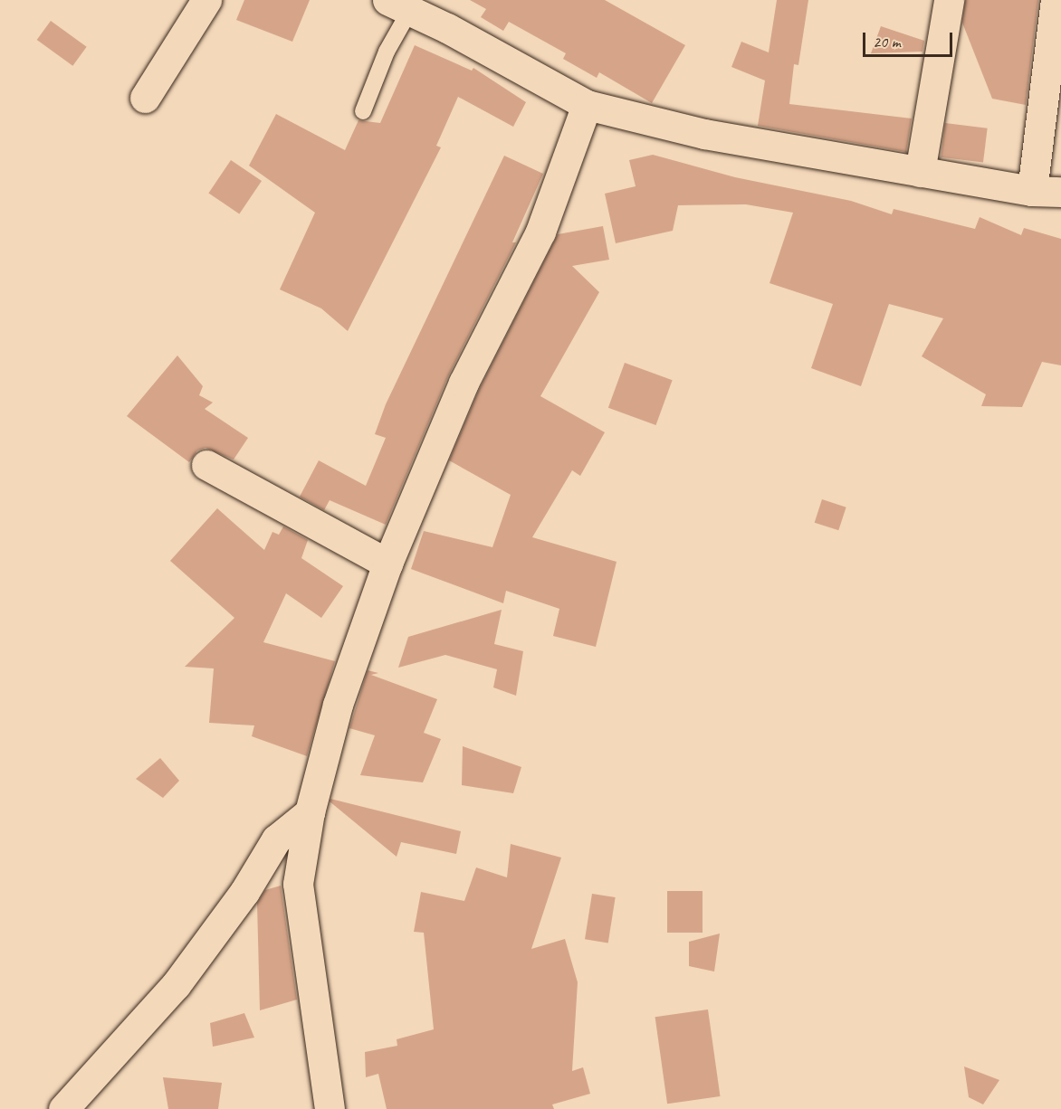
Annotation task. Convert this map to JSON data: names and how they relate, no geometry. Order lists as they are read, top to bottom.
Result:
{
  "scale_bar": "20 m"
}
